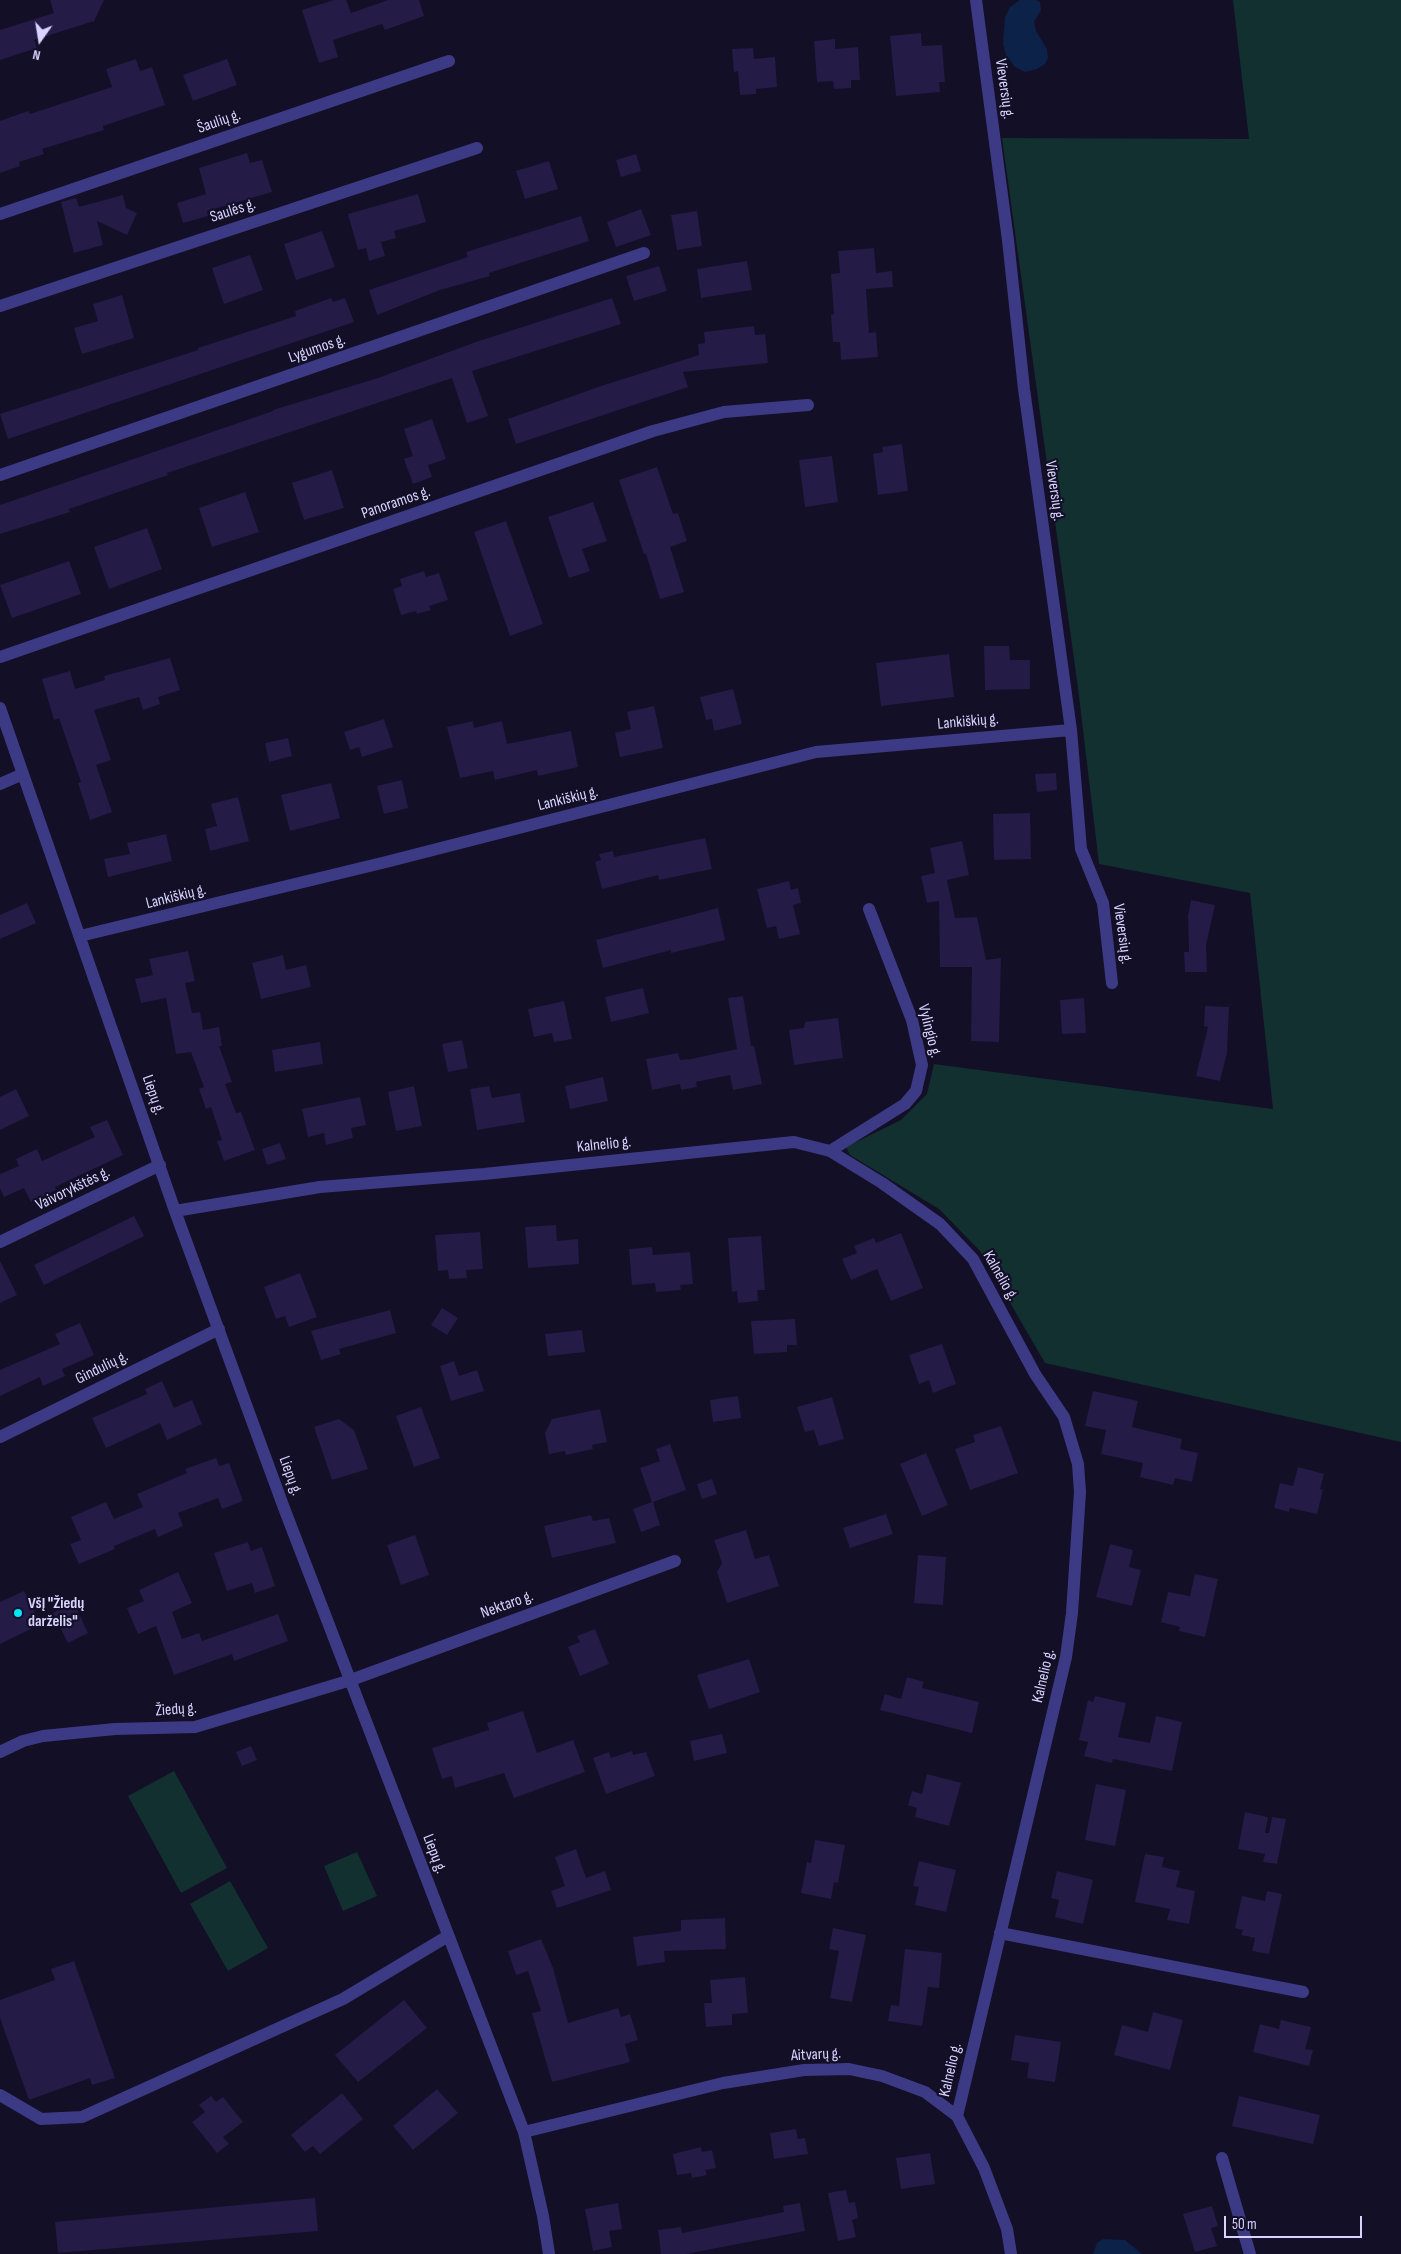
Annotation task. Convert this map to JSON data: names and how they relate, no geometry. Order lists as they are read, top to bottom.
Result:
{
  "streets": {
    "street": [
      "Vieversių g.",
      "Šaulių g.",
      "Saulės g.",
      "Lygumos g.",
      "Panoramos g.",
      "Lankiškių g.",
      "Vylingio g.",
      "Liepų g.",
      "Kalnelio g.",
      "Vaivorykštės g.",
      "Gindulių g.",
      "Nektaro g.",
      "Žiedų g.",
      "Aitvarų g."
    ]
  },
  "crossings": [
    ["Vieversių g.", "Lankiškių g."],
    ["Lankiškių g.", "Liepų g."],
    ["Vylingio g.", "Kalnelio g."],
    ["Liepų g.", "Kalnelio g."],
    ["Liepų g.", "Vaivorykštės g."],
    ["Liepų g.", "Gindulių g."],
    ["Liepų g.", "Nektaro g."],
    ["Liepų g.", "Žiedų g."],
    ["Liepų g.", "Aitvarų g."],
    ["Kalnelio g.", "Aitvarų g."],
    ["Nektaro g.", "Žiedų g."]
  ],
  "places": ["VšĮ \"Žiedų darželis\""],
  "scale_bar": "50 m",
  "north": "bottom"
}
